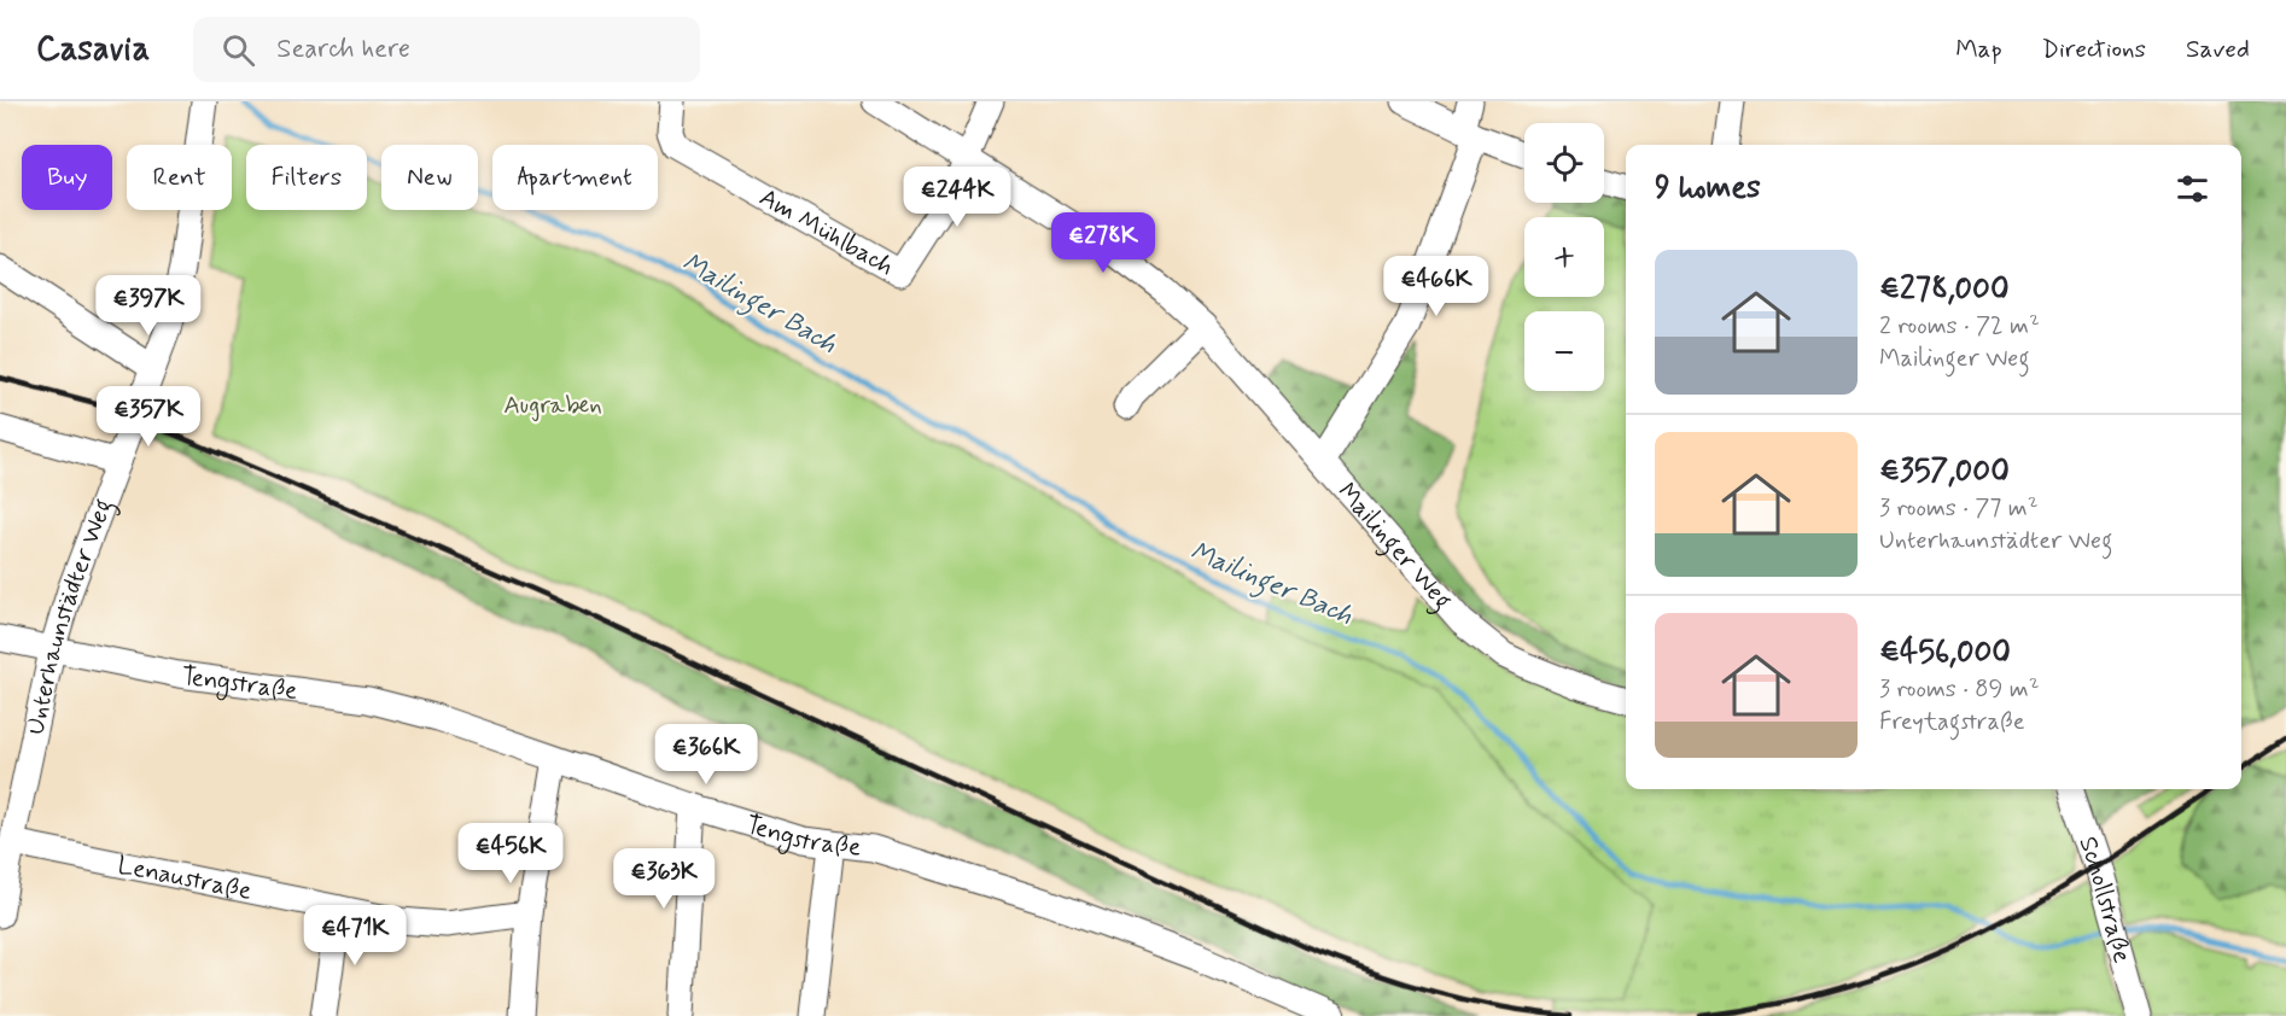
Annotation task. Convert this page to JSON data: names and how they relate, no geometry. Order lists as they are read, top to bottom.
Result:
{
  "streets": {
    "street": [
      "Am Mühlbach",
      "Mailinger Weg",
      "Unterhaunstädter Weg",
      "Tengstraße",
      "Lenaustraße",
      "Schollstraße"
    ]
  },
  "crossings": [
    ["Am Mühlbach", "Mailinger Weg"],
    ["Unterhaunstädter Weg", "Tengstraße"],
    ["Unterhaunstädter Weg", "Lenaustraße"]
  ],
  "water": ["Mailinger Bach"],
  "parks": ["Augraben"],
  "page": {
    "header": "Casavia",
    "search": "Search here",
    "nav": ["Map", "Directions", "Saved"],
    "map_buttons": ["+", "−"],
    "chip": [
      "Buy",
      "Rent",
      "Filters",
      "New",
      "Apartment"
    ],
    "heading": "9 homes",
    "price": [
      "€244K",
      "€278K",
      "€466K",
      "€397K",
      "€357K",
      "€366K",
      "€456K",
      "€363K",
      "€471K"
    ],
    "list": [
      {
        "name": "€278,000",
        "note": "2 rooms · 72 m² · Mailinger Weg"
      },
      {
        "name": "€357,000",
        "note": "3 rooms · 77 m² · Unterhaunstädter Weg"
      },
      {
        "name": "€456,000",
        "note": "3 rooms · 89 m² · Freytagstraße"
      }
    ]
  }
}
